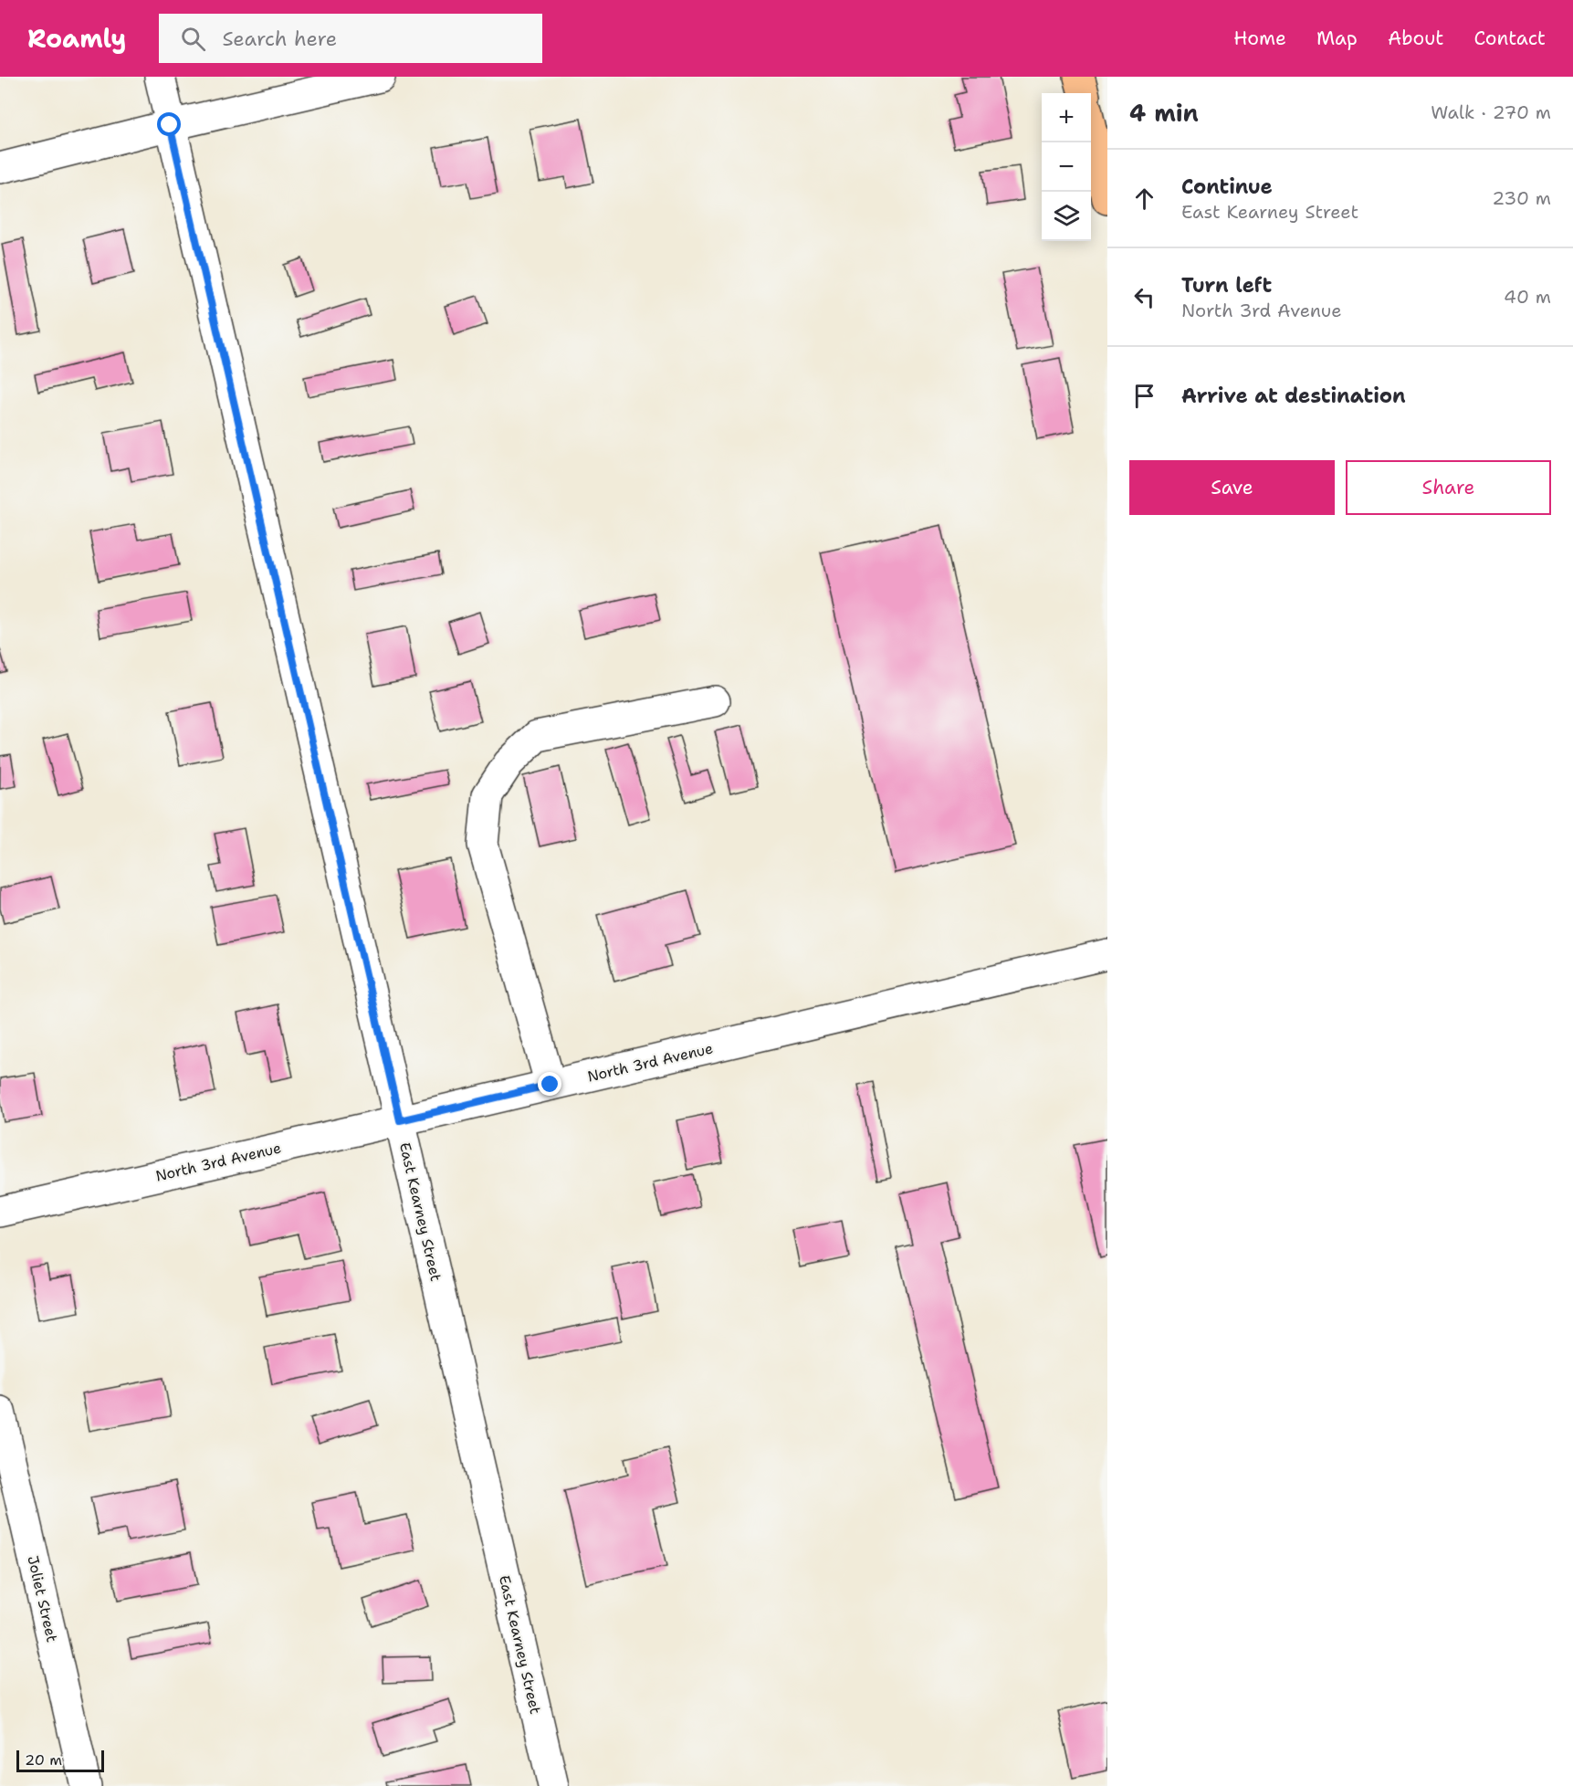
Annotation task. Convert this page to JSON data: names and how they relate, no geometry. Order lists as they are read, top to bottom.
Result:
{
  "streets": {
    "street": ["North 3rd Avenue", "East Kearney Street", "Joliet Street"]
  },
  "crossings": [
    ["North 3rd Avenue", "East Kearney Street"]
  ],
  "scale_bar": "20 m",
  "page": {
    "header": "Roamly",
    "search": "Search here",
    "nav": [
      "Home",
      "Map",
      "About",
      "Contact"
    ],
    "heading": ["4 min", "Walk · 270 m"],
    "map_buttons": ["+", "−"],
    "list": [
      ["Continue", "East Kearney Street", "230 m"],
      ["Turn left", "North 3rd Avenue", "40 m"],
      "Arrive at destination"
    ],
    "buttons": ["Save", "Share"],
    "scale": "20 m"
  }
}
